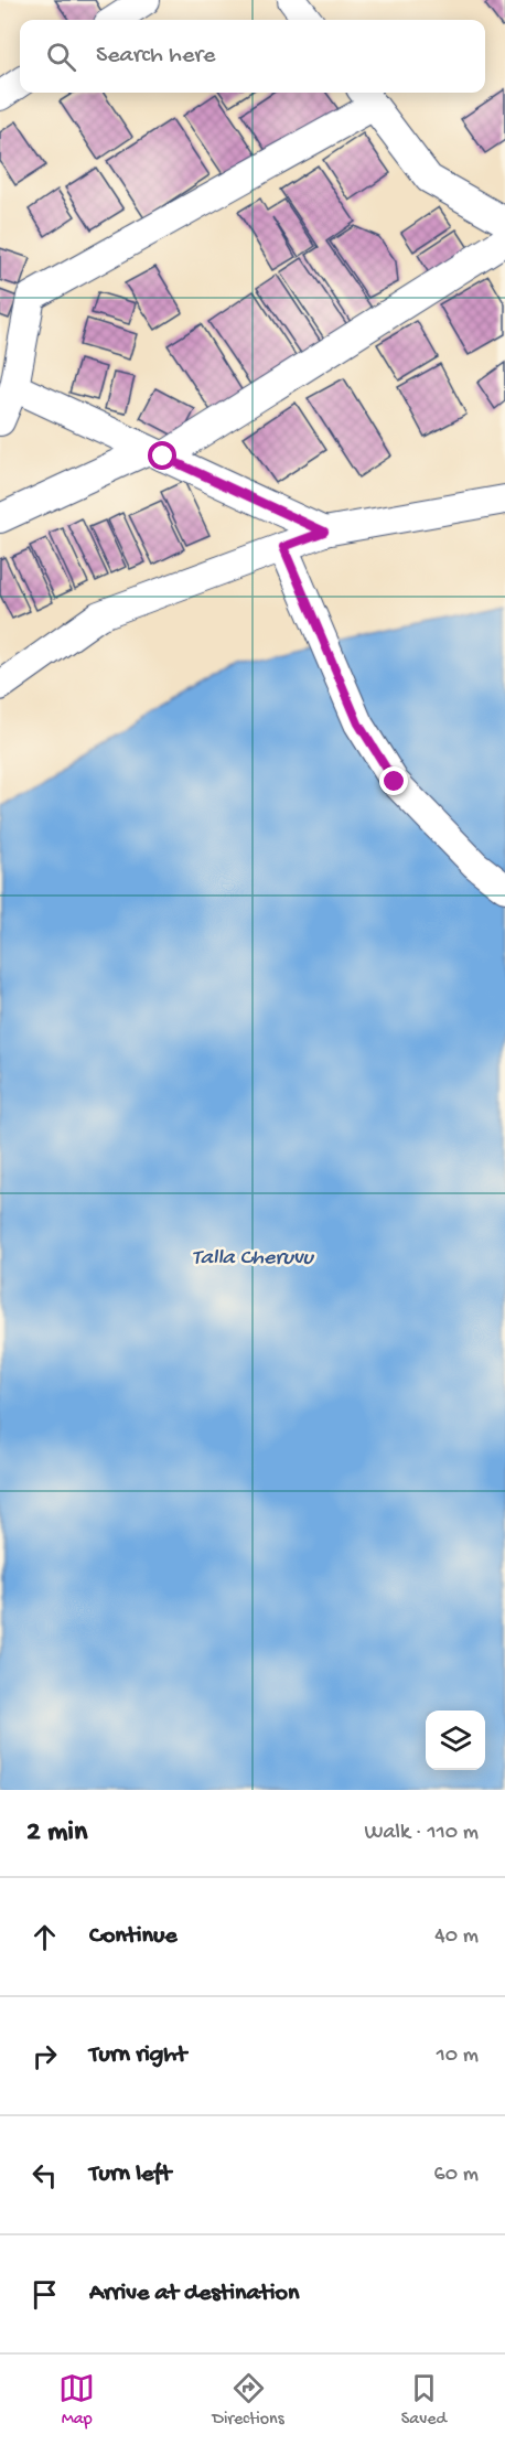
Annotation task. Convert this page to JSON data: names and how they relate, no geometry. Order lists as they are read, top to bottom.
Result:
{
  "water": ["Talla Cheruvu"],
  "page": {
    "search": "Search here",
    "heading": ["2 min", "Walk · 110 m"],
    "list": [
      ["Continue", "40 m"],
      ["Turn right", "10 m"],
      ["Turn left", "60 m"],
      "Arrive at destination"
    ],
    "nav": ["Map", "Directions", "Saved"]
  }
}
